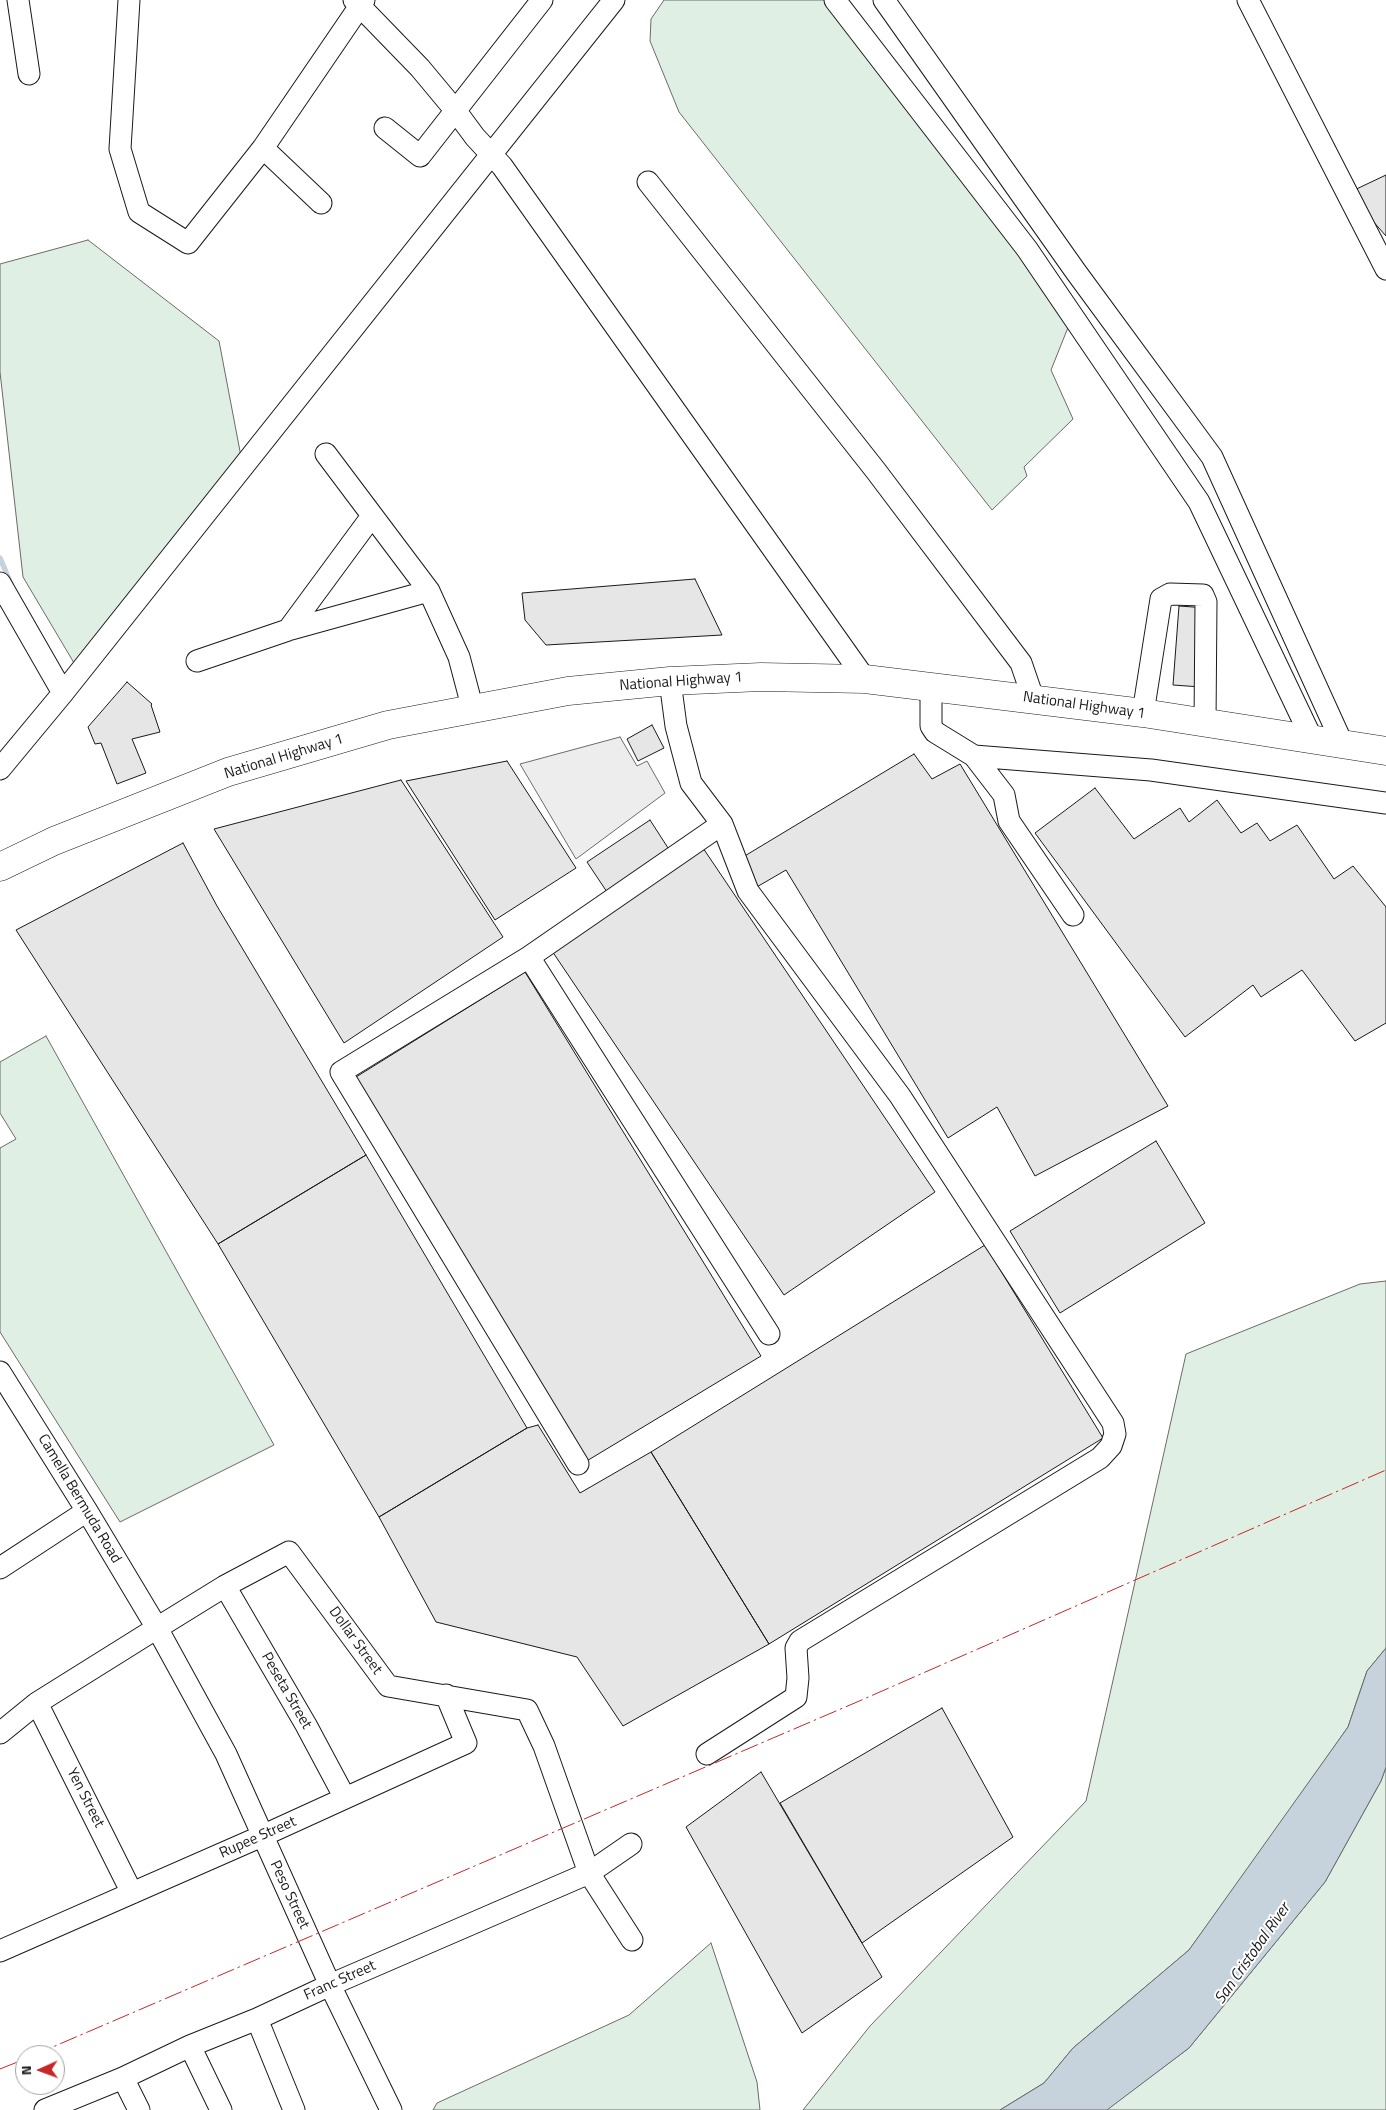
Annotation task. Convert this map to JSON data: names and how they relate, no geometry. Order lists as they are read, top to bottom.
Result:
{
  "streets": {
    "highway": ["National Highway 1"],
    "street": [
      "Camella Bermuda Road",
      "Dollar Street",
      "Peseta Street",
      "Yen Street",
      "Rupee Street",
      "Peso Street",
      "Franc Street"
    ]
  },
  "crossings": [
    ["Camella Bermuda Road", "Dollar Street"],
    ["Camella Bermuda Road", "Peso Street"],
    ["Dollar Street", "Peseta Street"],
    ["Dollar Street", "Yen Street"],
    ["Dollar Street", "Rupee Street"],
    ["Dollar Street", "Peso Street"],
    ["Dollar Street", "Franc Street"],
    ["Peseta Street", "Rupee Street"],
    ["Yen Street", "Rupee Street"],
    ["Rupee Street", "Peso Street"],
    ["Peso Street", "Franc Street"]
  ],
  "water": ["San Cristobal River"],
  "north": "left"
}
